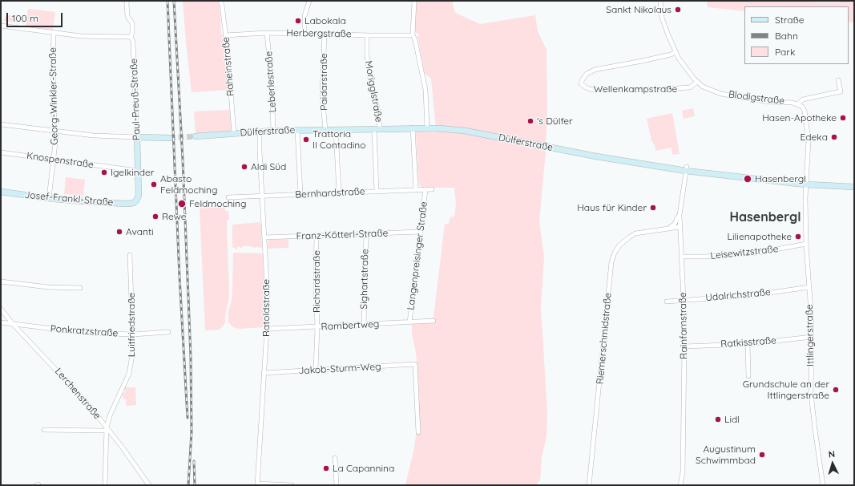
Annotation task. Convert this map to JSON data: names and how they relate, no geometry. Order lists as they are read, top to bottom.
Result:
{
  "streets": {
    "main road": ["Paul-Preuß-Straße", "Dülferstraße", "Josef-Frankl-Straße"],
    "street": [
      "Herbergstraße",
      "Raheinstraße",
      "Leberlestraße",
      "Paidarstraße",
      "Wellenkampstraße",
      "Morigglstraße",
      "Georg-Winkler-Straße",
      "Blodigstraße",
      "Knospenstraße",
      "Bernhardstraße",
      "Franz-Kötterl-Straße",
      "Leisewitzstraße",
      "Langenpreisinger Straße",
      "Sighartstraße",
      "Richardstraße",
      "Udalrichstraße",
      "Ratoldstraße",
      "Luitfriedstraße",
      "Rambertweg",
      "Rainfarnstraße",
      "Ponkratzstraße",
      "Ittlingerstraße",
      "Riemerschmidstraße",
      "Ratkisstraße",
      "Jakob-Sturm-Weg",
      "Lerchenstraße"
    ]
  },
  "crossings": [
    ["Herbergstraße", "Raheinstraße"],
    ["Herbergstraße", "Leberlestraße"],
    ["Herbergstraße", "Paidarstraße"],
    ["Herbergstraße", "Morigglstraße"],
    ["Raheinstraße", "Dülferstraße"],
    ["Leberlestraße", "Dülferstraße"],
    ["Paidarstraße", "Dülferstraße"],
    ["Wellenkampstraße", "Blodigstraße"],
    ["Morigglstraße", "Dülferstraße"],
    ["Morigglstraße", "Bernhardstraße"],
    ["Georg-Winkler-Straße", "Knospenstraße"],
    ["Georg-Winkler-Straße", "Josef-Frankl-Straße"],
    ["Blodigstraße", "Dülferstraße"],
    ["Blodigstraße", "Ittlingerstraße"],
    ["Paul-Preuß-Straße", "Knospenstraße"],
    ["Paul-Preuß-Straße", "Josef-Frankl-Straße"],
    ["Dülferstraße", "Langenpreisinger Straße"],
    ["Dülferstraße", "Ratoldstraße"],
    ["Dülferstraße", "Rainfarnstraße"],
    ["Dülferstraße", "Ittlingerstraße"],
    ["Bernhardstraße", "Langenpreisinger Straße"],
    ["Bernhardstraße", "Ratoldstraße"],
    ["Franz-Kötterl-Straße", "Langenpreisinger Straße"],
    ["Franz-Kötterl-Straße", "Sighartstraße"],
    ["Franz-Kötterl-Straße", "Richardstraße"],
    ["Franz-Kötterl-Straße", "Ratoldstraße"],
    ["Leisewitzstraße", "Rainfarnstraße"],
    ["Leisewitzstraße", "Ittlingerstraße"],
    ["Langenpreisinger Straße", "Rambertweg"],
    ["Sighartstraße", "Rambertweg"],
    ["Richardstraße", "Rambertweg"],
    ["Richardstraße", "Jakob-Sturm-Weg"],
    ["Udalrichstraße", "Rainfarnstraße"],
    ["Udalrichstraße", "Ittlingerstraße"],
    ["Ratoldstraße", "Rambertweg"],
    ["Ratoldstraße", "Jakob-Sturm-Weg"],
    ["Luitfriedstraße", "Ponkratzstraße"],
    ["Luitfriedstraße", "Lerchenstraße"],
    ["Rainfarnstraße", "Riemerschmidstraße"],
    ["Rainfarnstraße", "Ratkisstraße"],
    ["Ponkratzstraße", "Lerchenstraße"],
    ["Ittlingerstraße", "Ratkisstraße"]
  ],
  "districts": ["Hasenbergl"],
  "places": [
    "Sankt Nikolaus",
    "Labokala",
    "Hasen-Apotheke",
    "'s Dülfer",
    "Edeka",
    "Trattoria Il Contadino",
    "Aldi Süd",
    "Igelkinder",
    "Hasenbergl",
    "Abasto Feldmoching",
    "Feldmoching",
    "Haus für Kinder",
    "Rewe",
    "Avanti",
    "Lilienapotheke",
    "Grundschule an der Ittlingerstraße",
    "Lidl",
    "Augustinum Schwimmbad",
    "La Capannina"
  ],
  "legend": ["Straße", "Bahn", "Park"],
  "scale_bar": "100 m",
  "north": "top"
}
